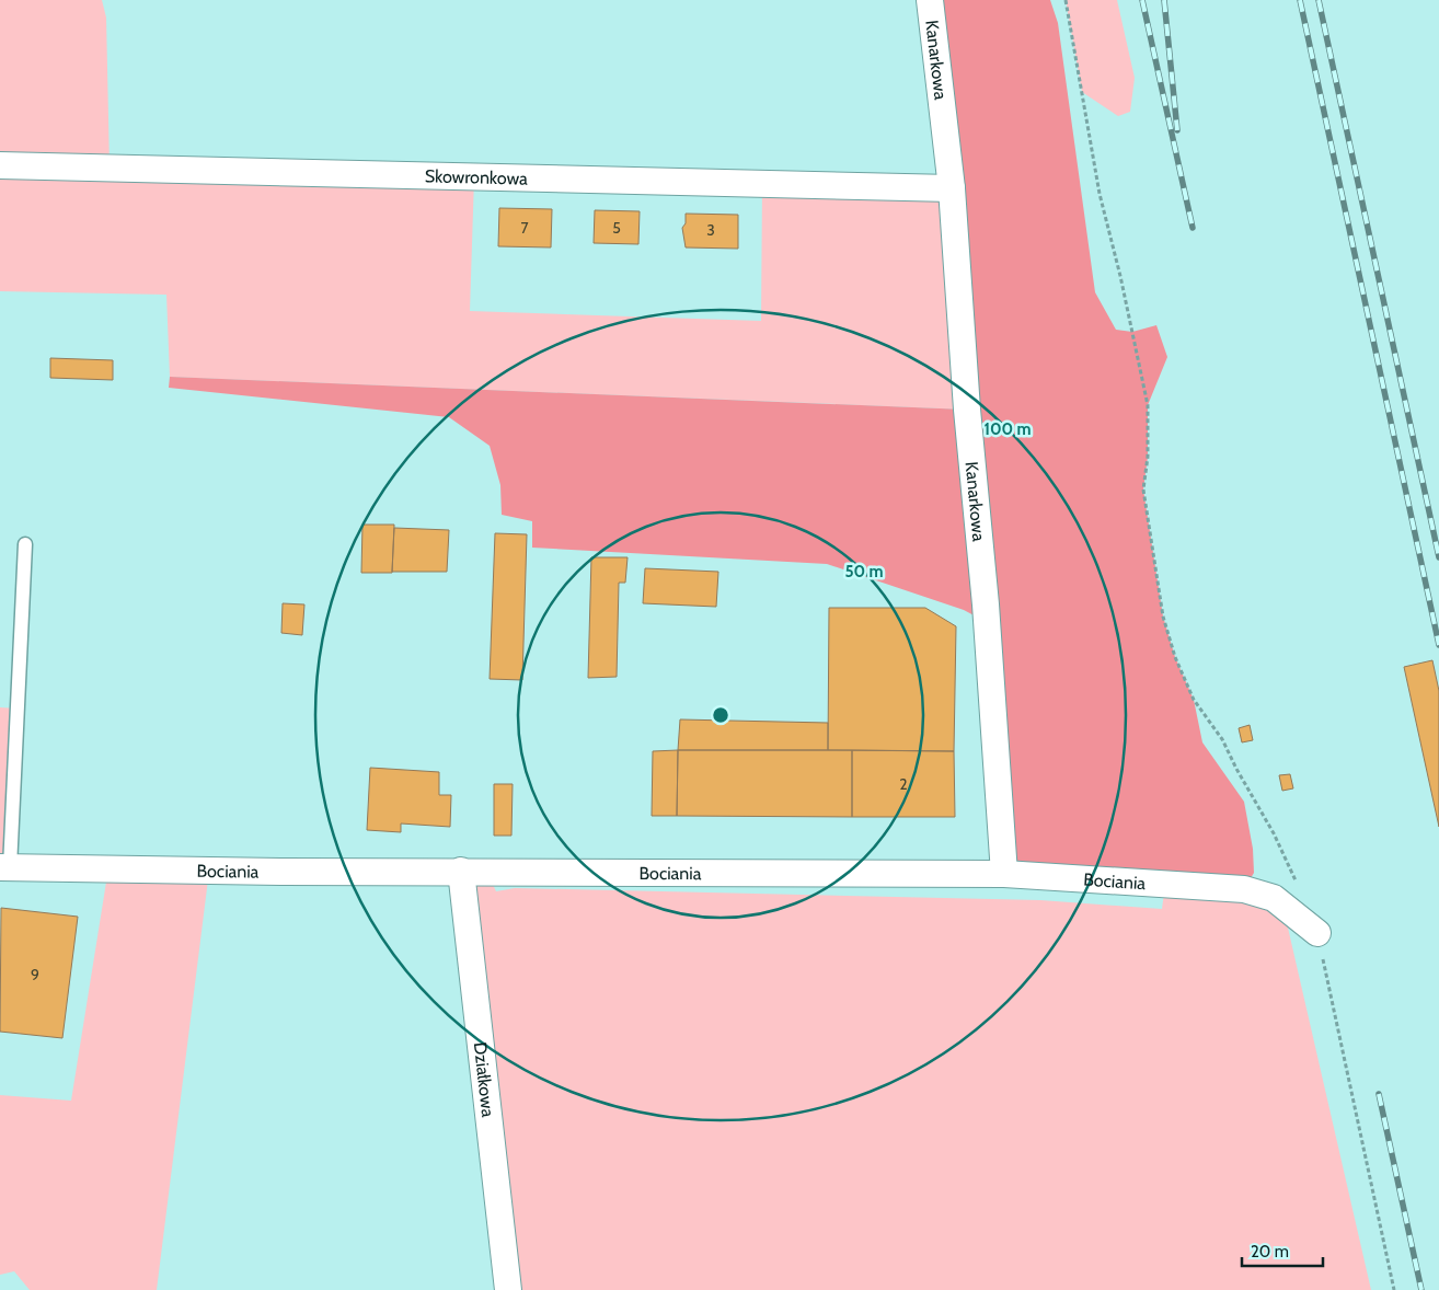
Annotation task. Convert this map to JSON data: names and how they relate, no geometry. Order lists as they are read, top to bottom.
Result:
{
  "streets": {
    "street": [
      "Kanarkowa",
      "Skowronkowa",
      "Bociania",
      "Działkowa"
    ]
  },
  "crossings": [
    ["Kanarkowa", "Skowronkowa"],
    ["Kanarkowa", "Bociania"],
    ["Bociania", "Działkowa"]
  ],
  "house_numbers": [
    "7",
    "5",
    "3",
    "2",
    "9"
  ],
  "scale_bar": "20 m",
  "rings": ["100 m", "50 m"]
}
